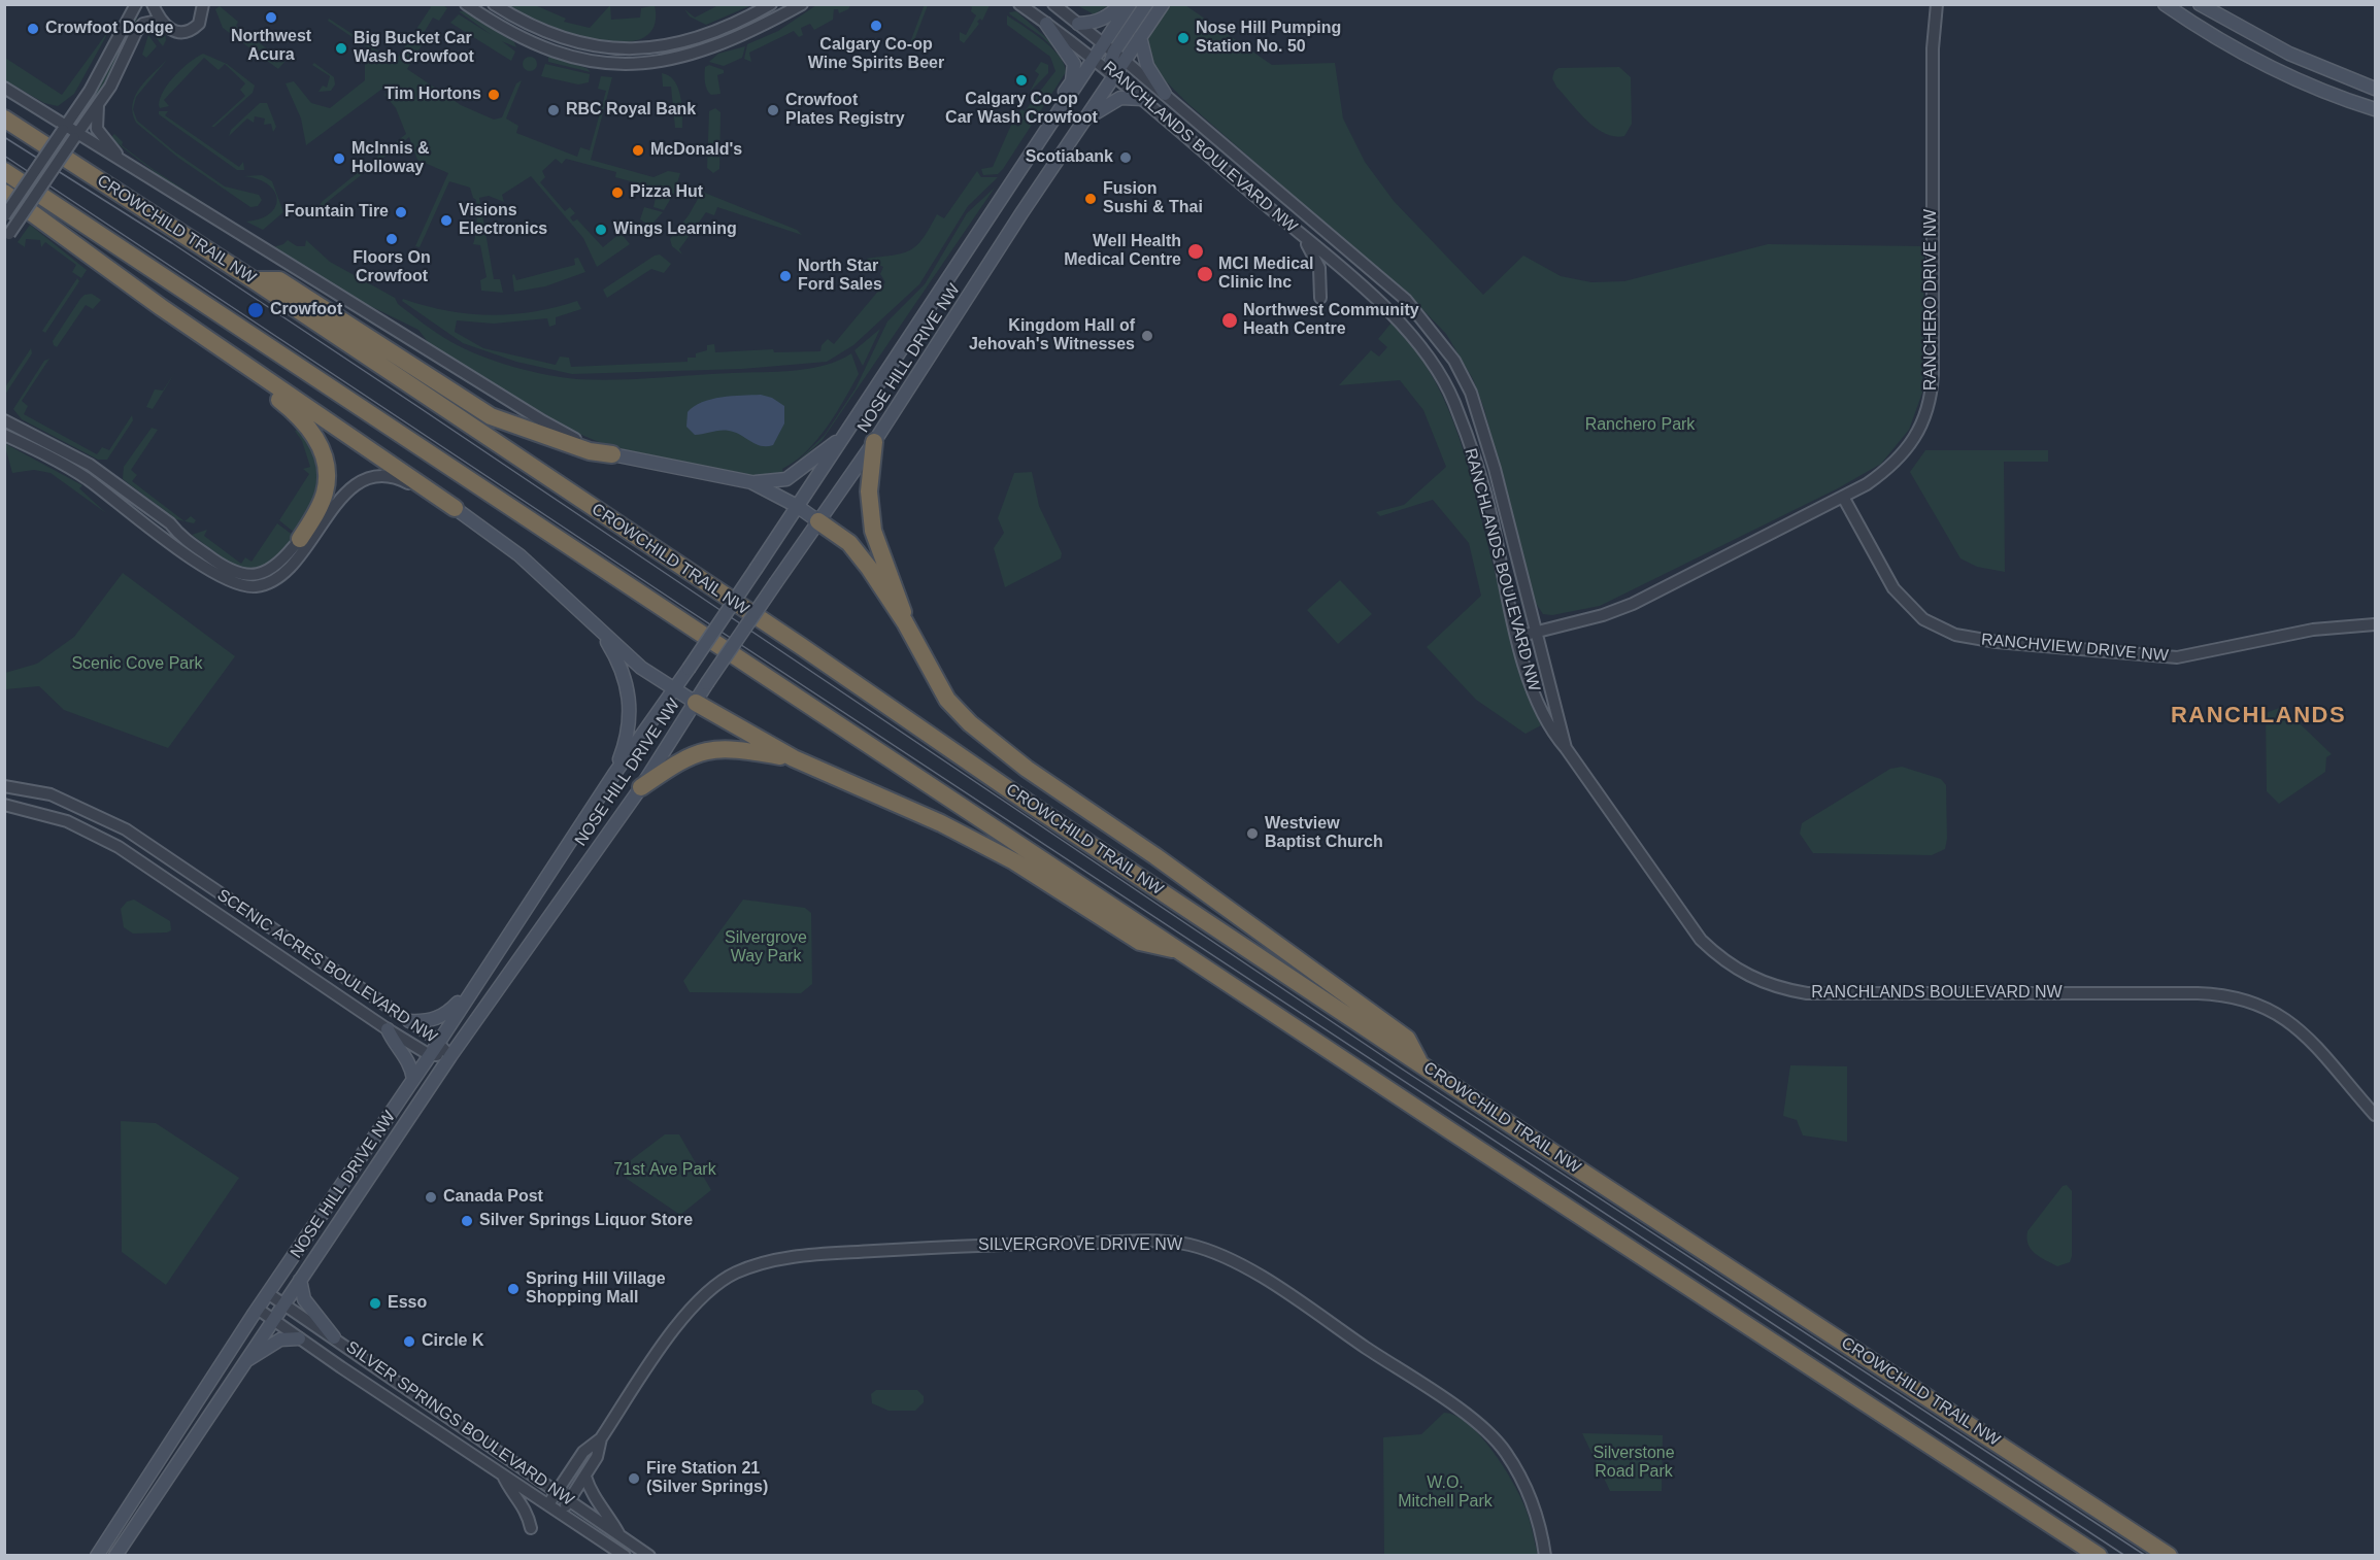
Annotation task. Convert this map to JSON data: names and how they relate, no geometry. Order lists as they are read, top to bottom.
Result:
{
  "streets": {
    "highway": ["CROWCHILD TRAIL NW"],
    "main road": ["NOSE HILL DRIVE NW"],
    "street": [
      "RANCHLANDS BOULEVARD NW",
      "RANCHERO DRIVE NW",
      "RANCHVIEW DRIVE NW",
      "SCENIC ACRES BOULEVARD NW",
      "SILVERGROVE DRIVE NW",
      "SILVER SPRINGS BOULEVARD NW"
    ]
  },
  "crossings": [
    ["RANCHLANDS BOULEVARD NW", "RANCHERO DRIVE NW"],
    ["RANCHLANDS BOULEVARD NW", "NOSE HILL DRIVE NW"],
    ["RANCHERO DRIVE NW", "RANCHVIEW DRIVE NW"],
    ["NOSE HILL DRIVE NW", "SCENIC ACRES BOULEVARD NW"],
    ["NOSE HILL DRIVE NW", "SILVER SPRINGS BOULEVARD NW"],
    ["SILVERGROVE DRIVE NW", "SILVER SPRINGS BOULEVARD NW"]
  ],
  "districts": ["RANCHLANDS"],
  "parks": [
    "Ranchero Park",
    "Scenic Cove Park",
    "Silvergrove Way Park",
    "71st Ave Park",
    "Silverstone Road Park",
    "W.O. Mitchell Park"
  ],
  "places": [
    "Northwest Acura",
    "Calgary Co-op Wine Spirits Beer",
    "Crowfoot Dodge",
    "Nose Hill Pumping Station No. 50",
    "Big Bucket Car Wash Crowfoot",
    "Calgary Co-op Car Wash Crowfoot",
    "Tim Hortons",
    "RBC Royal Bank",
    "Crowfoot Plates Registry",
    "McDonald's",
    "Scotiabank",
    "McInnis & Holloway",
    "Pizza Hut",
    "Fusion Sushi & Thai",
    "Fountain Tire",
    "Visions Electronics",
    "Wings Learning",
    "Floors On Crowfoot",
    "Well Health Medical Centre",
    "MCI Medical Clinic Inc",
    "North Star Ford Sales",
    "Crowfoot",
    "Northwest Community Heath Centre",
    "Kingdom Hall of Jehovah's Witnesses",
    "Westview Baptist Church",
    "Canada Post",
    "Silver Springs Liquor Store",
    "Spring Hill Village Shopping Mall",
    "Esso",
    "Circle K",
    "Fire Station 21 (Silver Springs)"
  ]
}
